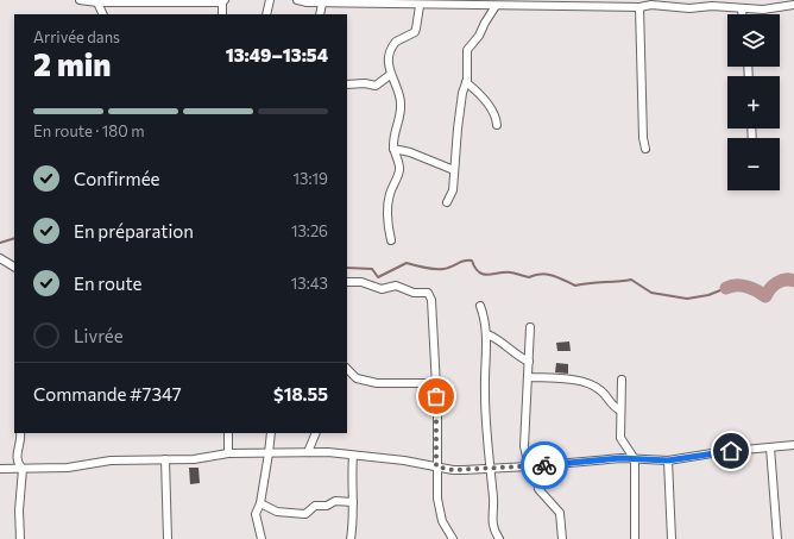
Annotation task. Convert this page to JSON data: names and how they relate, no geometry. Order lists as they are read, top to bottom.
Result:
{
  "page": {
    "map_buttons": ["+", "−"],
    "heading": ["2 min", "Arrivée dans", "13:49–13:54"],
    "panel": ["Commande #7347", "$18.55"],
    "bar": "En route · 180 m",
    "list": [
      ["Confirmée", "13:19"],
      ["En préparation", "13:26"],
      ["En route", "13:43"],
      "Livrée"
    ]
  }
}
